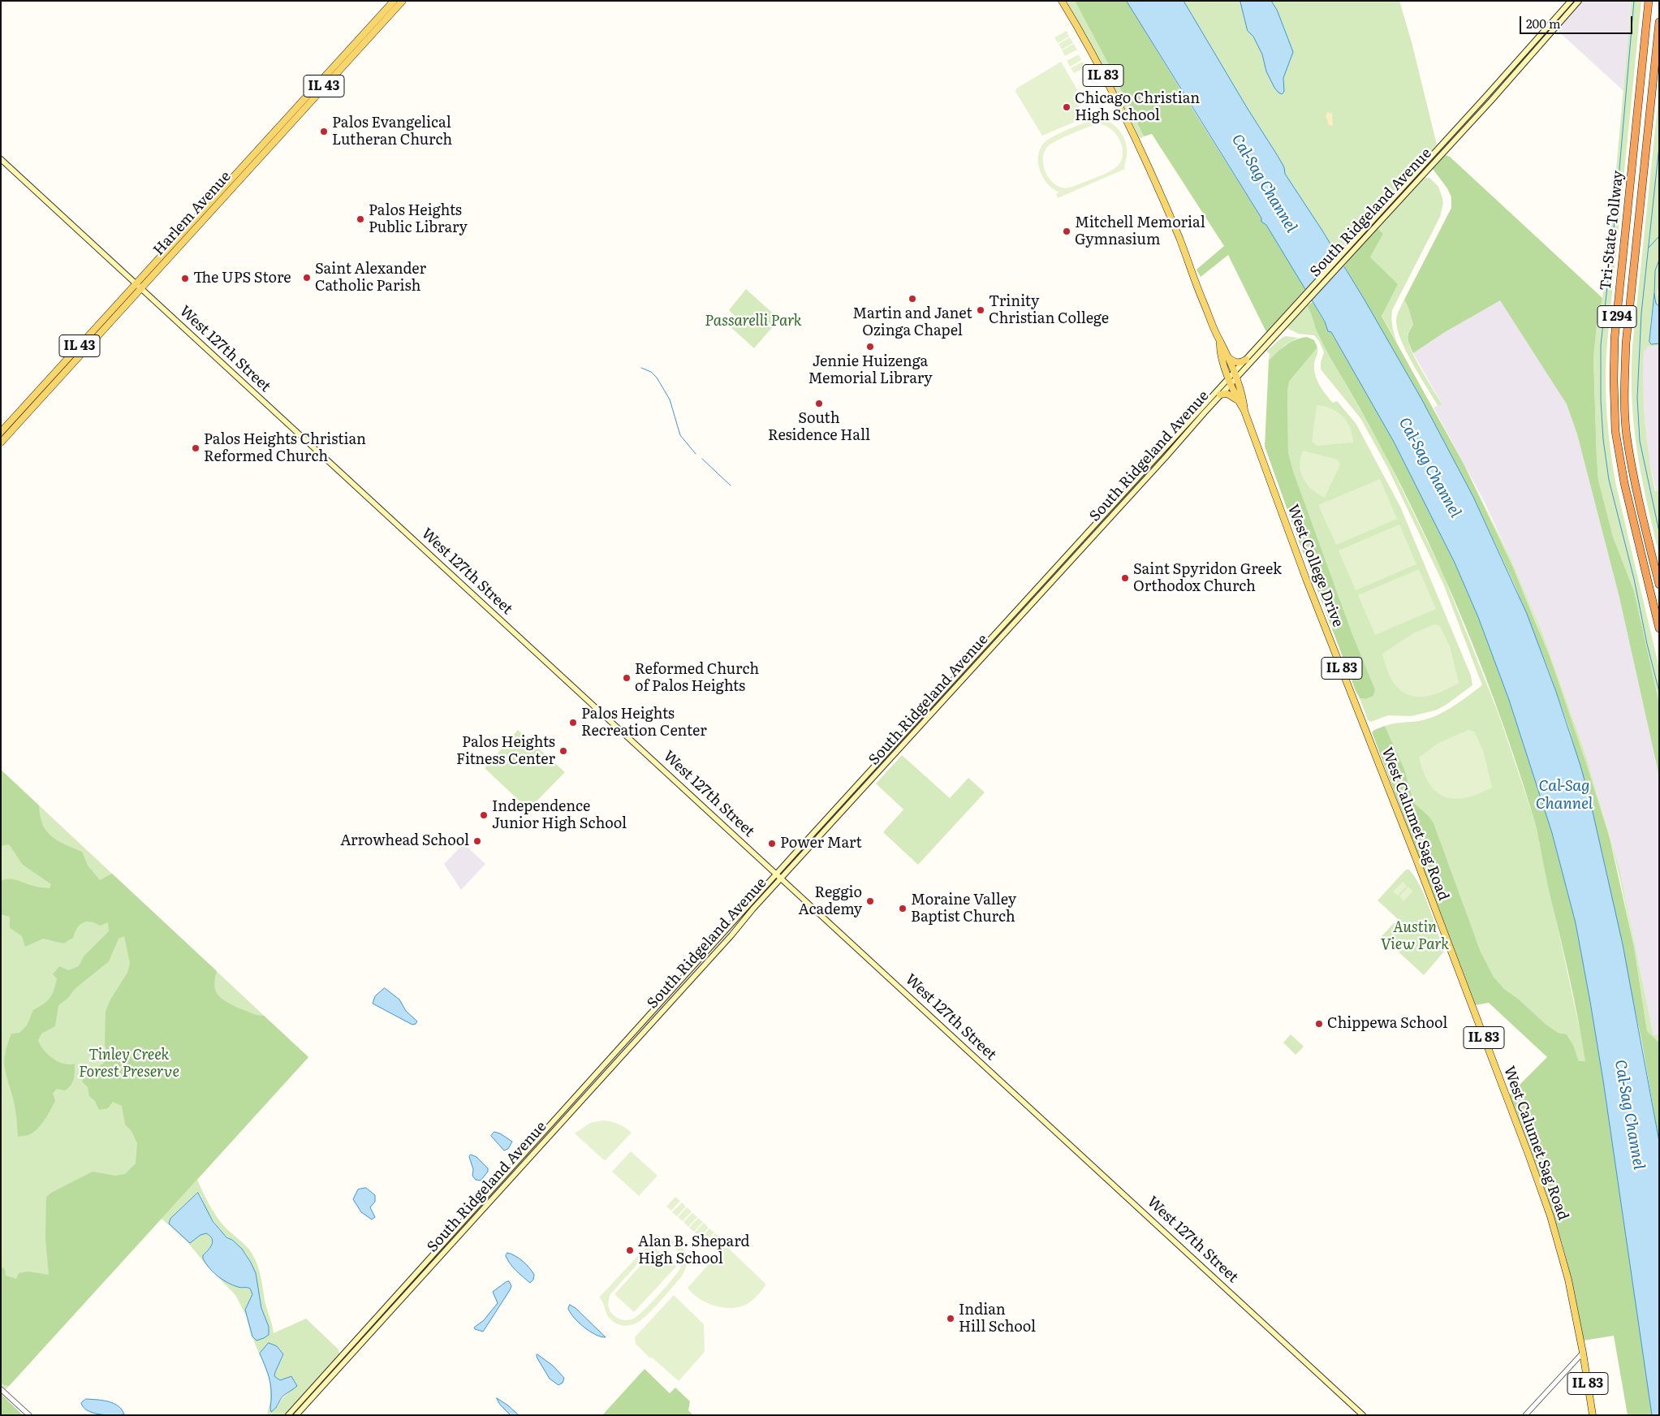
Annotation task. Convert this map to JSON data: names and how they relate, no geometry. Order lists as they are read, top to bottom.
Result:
{
  "streets": {
    "highway": ["Tri-State Tollway", "I 294"],
    "main road": [
      "IL 83",
      "IL 43",
      "South Ridgeland Avenue",
      "Harlem Avenue",
      "West 127th Street",
      "West College Drive",
      "West Calumet Sag Road"
    ]
  },
  "crossings": [
    ["South Ridgeland Avenue", "West 127th Street"],
    ["South Ridgeland Avenue", "West College Drive"],
    ["Harlem Avenue", "West 127th Street"],
    ["West College Drive", "West Calumet Sag Road"]
  ],
  "water": ["Cal-Sag Channel"],
  "parks": ["Passarelli Park", "Austin View Park", "Tinley Creek Forest Preserve"],
  "places": [
    "Chicago Christian High School",
    "Palos Evangelical Lutheran Church",
    "Palos Heights Public Library",
    "Mitchell Memorial Gymnasium",
    "Saint Alexander Catholic Parish",
    "The UPS Store",
    "Martin and Janet Ozinga Chapel",
    "Trinity Christian College",
    "Jennie Huizenga Memorial Library",
    "South Residence Hall",
    "Palos Heights Christian Reformed Church",
    "Saint Spyridon Greek Orthodox Church",
    "Reformed Church of Palos Heights",
    "Palos Heights Recreation Center",
    "Palos Heights Fitness Center",
    "Independence Junior High School",
    "Arrowhead School",
    "Power Mart",
    "Reggio Academy",
    "Moraine Valley Baptist Church",
    "Chippewa School",
    "Alan B. Shepard High School",
    "Indian Hill School"
  ],
  "scale_bar": "200 m"
}
